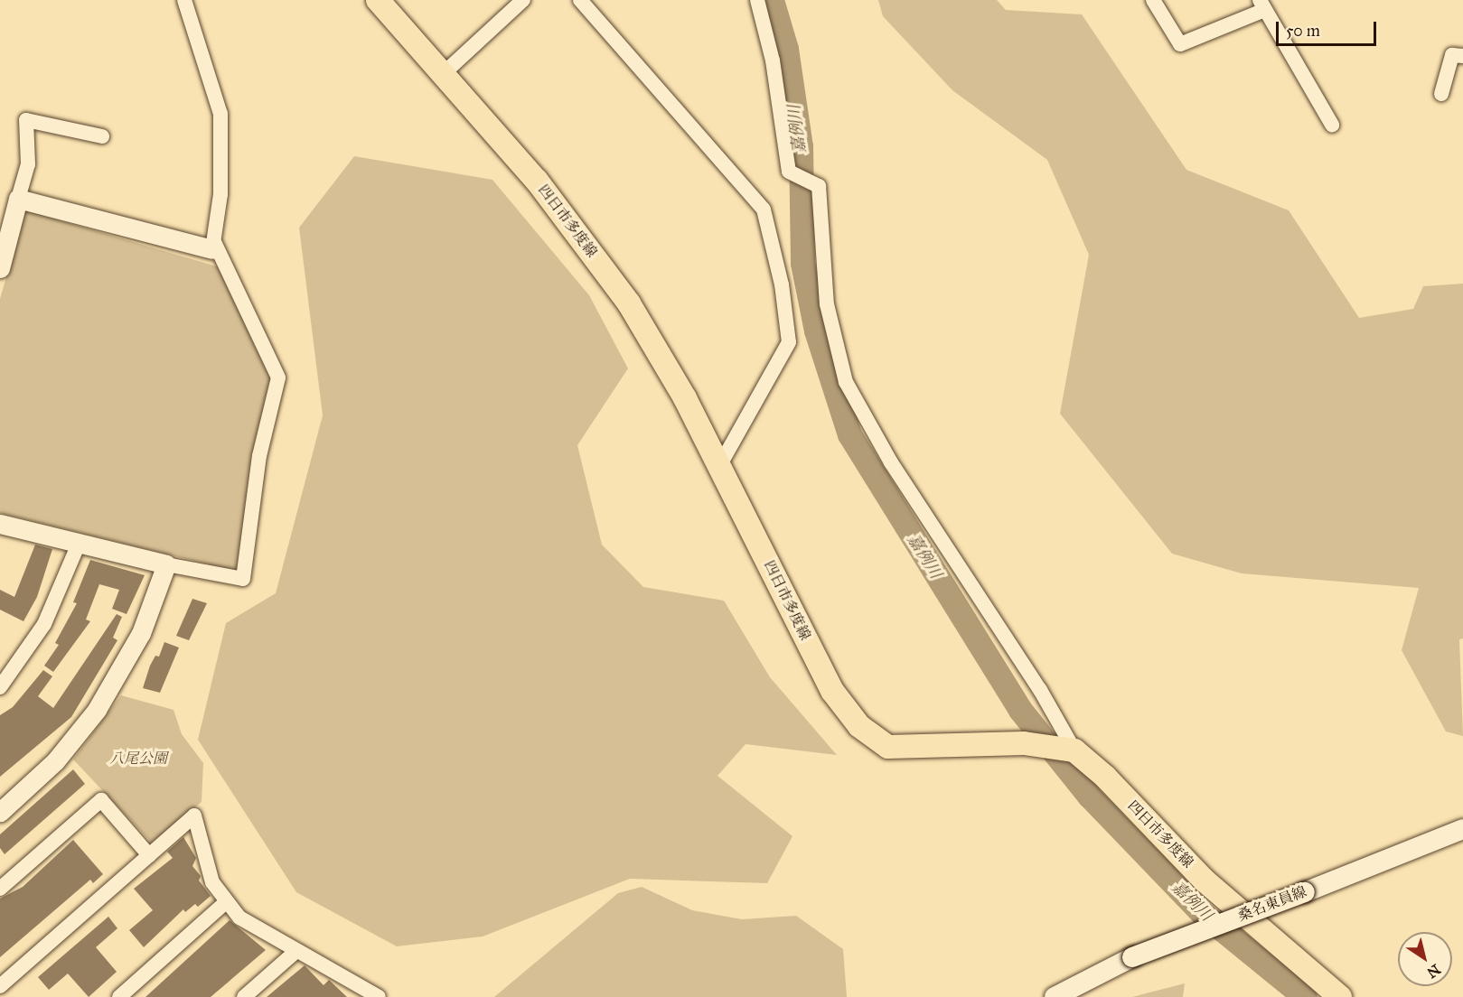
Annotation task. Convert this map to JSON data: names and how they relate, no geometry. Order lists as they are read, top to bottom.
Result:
{
  "streets": {
    "main road": ["四日市多度線", "桑名東員線"]
  },
  "water": ["嘉例川"],
  "parks": ["八尾公園"],
  "scale_bar": "50 m",
  "north": "bottom right"
}
